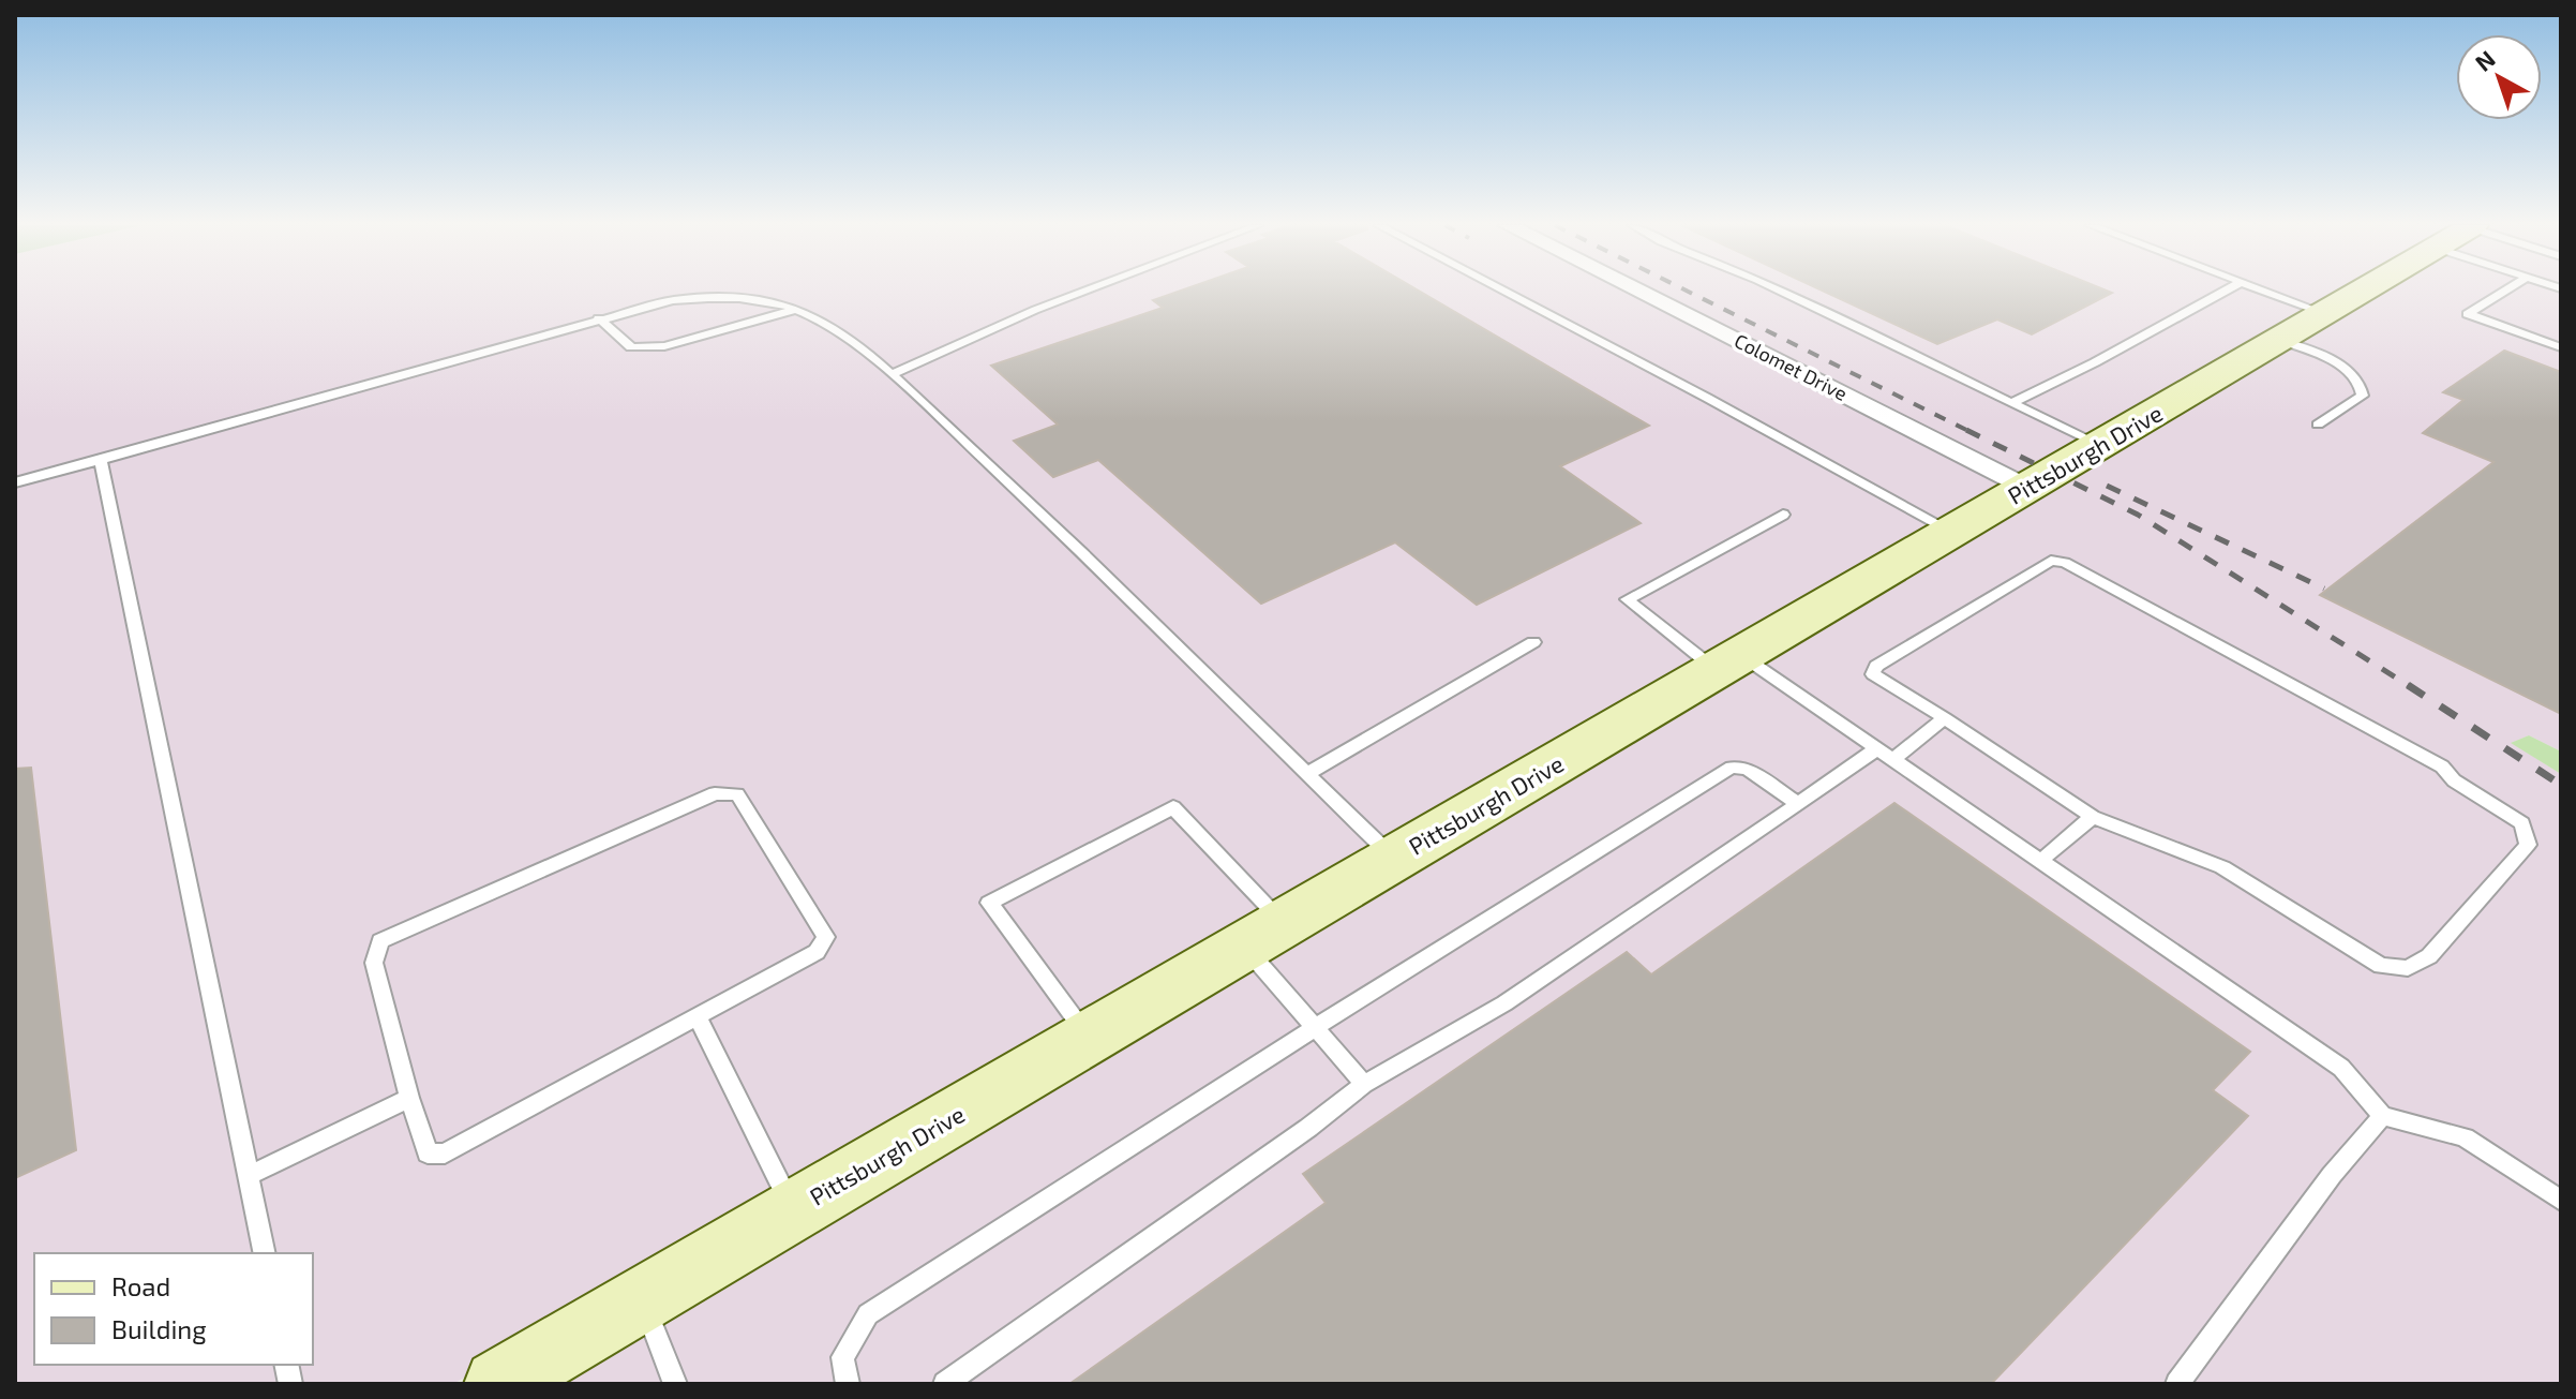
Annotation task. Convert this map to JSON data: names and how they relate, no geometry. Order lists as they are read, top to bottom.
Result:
{
  "streets": {
    "street": ["Colomet Drive", "Pittsburgh Drive"]
  },
  "crossings": [
    ["Colomet Drive", "Pittsburgh Drive"]
  ],
  "legend": ["Road", "Building"],
  "north": "top left"
}
